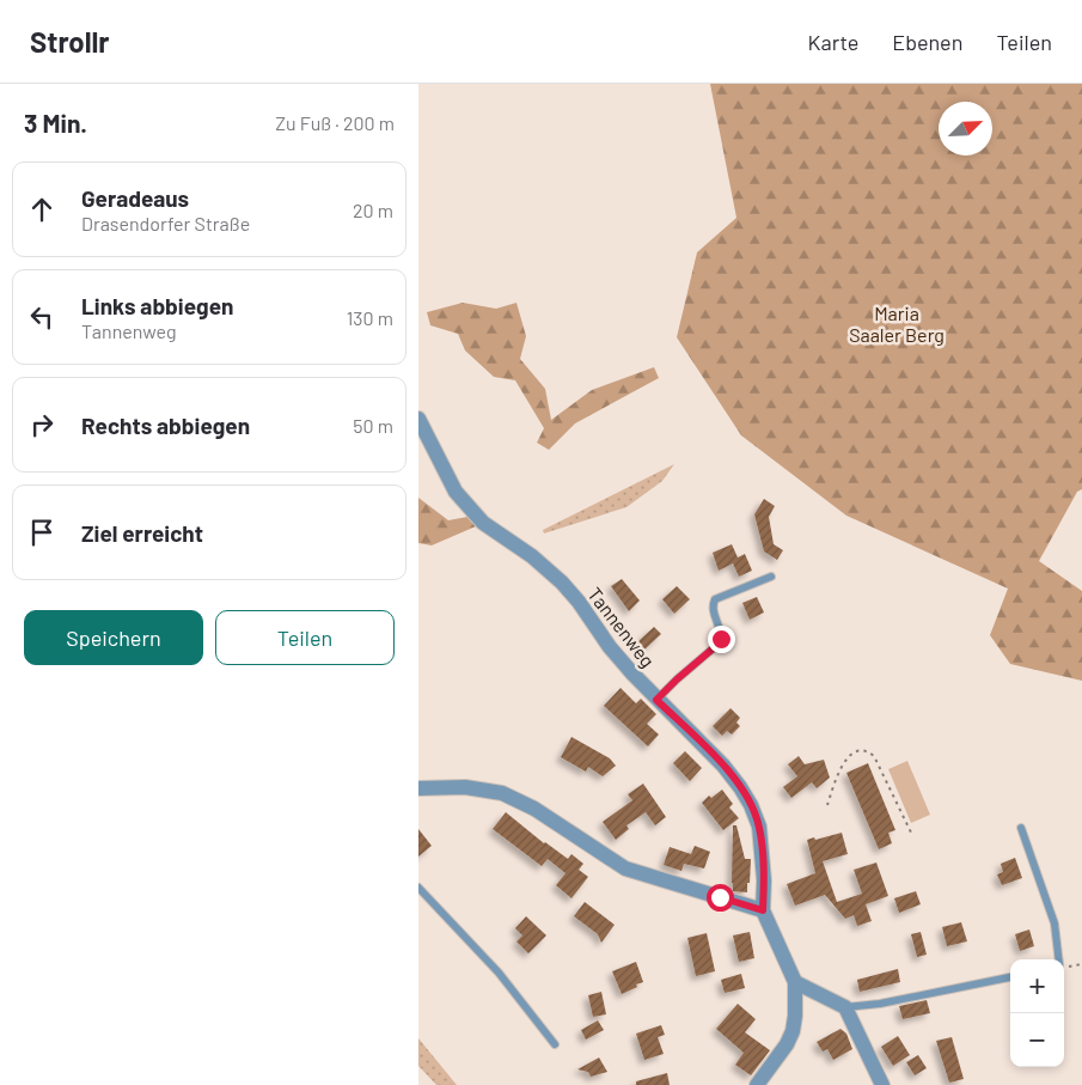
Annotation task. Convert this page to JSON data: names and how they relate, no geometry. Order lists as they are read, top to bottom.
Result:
{
  "streets": {
    "street": ["Tannenweg"]
  },
  "parks": ["Maria Saaler Berg"],
  "north": "top right",
  "page": {
    "header": "Strollr",
    "nav": ["Karte", "Ebenen", "Teilen"],
    "heading": ["3 Min.", "Zu Fuß · 200 m"],
    "list": [
      ["Geradeaus", "Drasendorfer Straße", "20 m"],
      ["Links abbiegen", "Tannenweg", "130 m"],
      ["Rechts abbiegen", "50 m"],
      "Ziel erreicht"
    ],
    "buttons": ["Speichern", "Teilen"],
    "map_buttons": ["+", "−"]
  }
}
